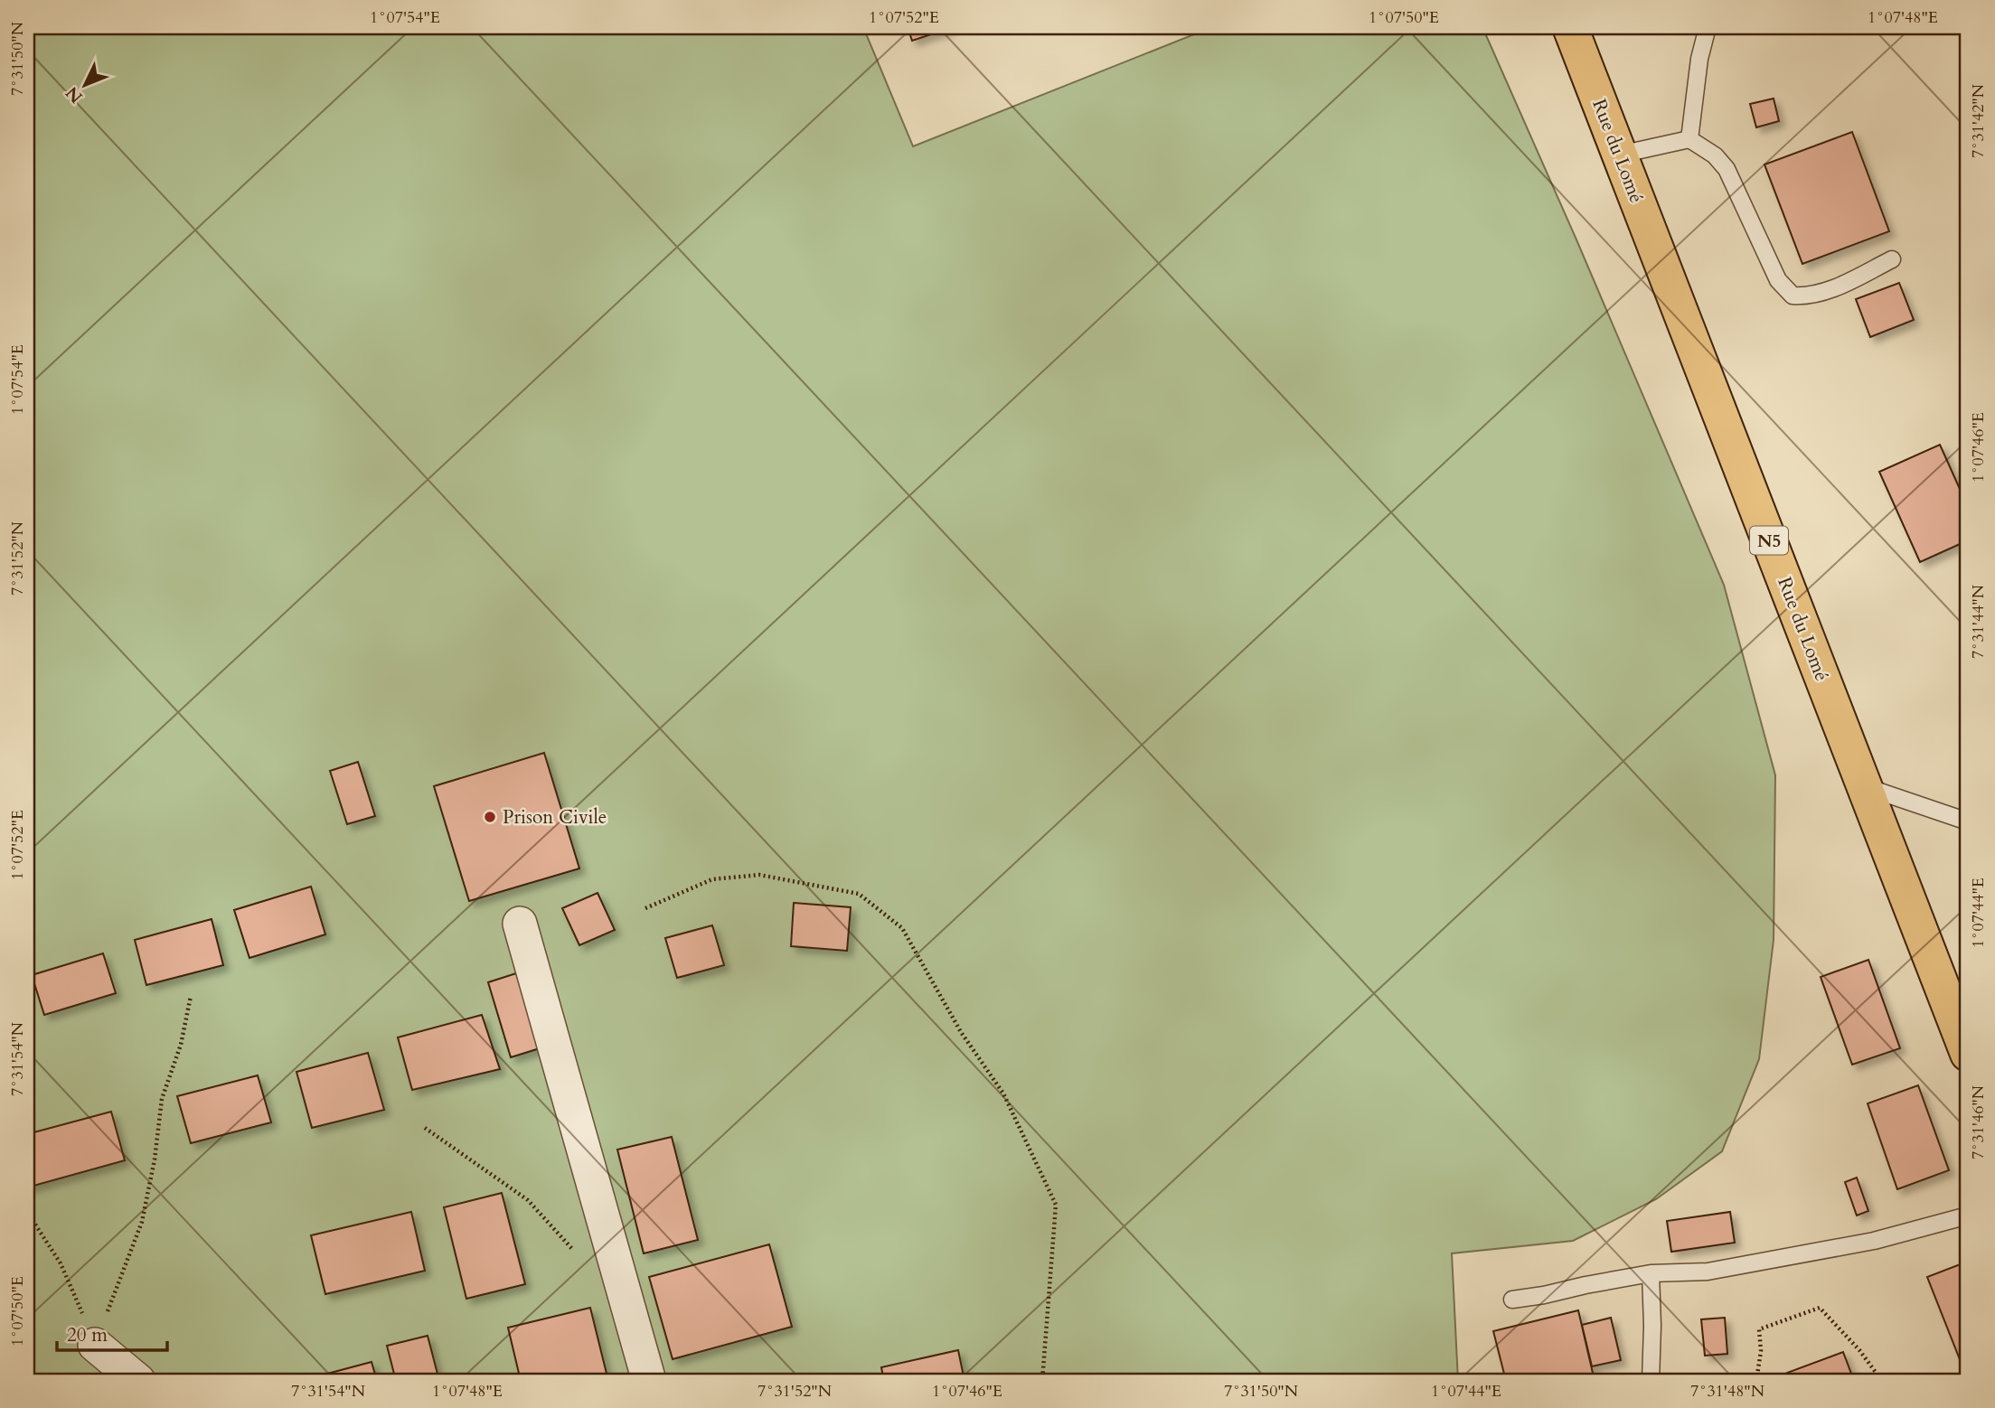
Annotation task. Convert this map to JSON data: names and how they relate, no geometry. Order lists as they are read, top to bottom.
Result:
{
  "streets": {
    "main road": ["Rue du Lomé", "N5"]
  },
  "places": ["Prison Civile"],
  "scale_bar": "20 m",
  "north": "bottom left",
  "coordinates": [
    "1°07'54\"E",
    "1°07'52\"E",
    "1°07'50\"E",
    "1°07'48\"E",
    "7°31'50\"N",
    "7°31'42\"N",
    "1°07'46\"E",
    "7°31'52\"N",
    "7°31'44\"N",
    "1°07'44\"E",
    "7°31'54\"N",
    "7°31'46\"N",
    "7°31'48\"N"
  ]
}
